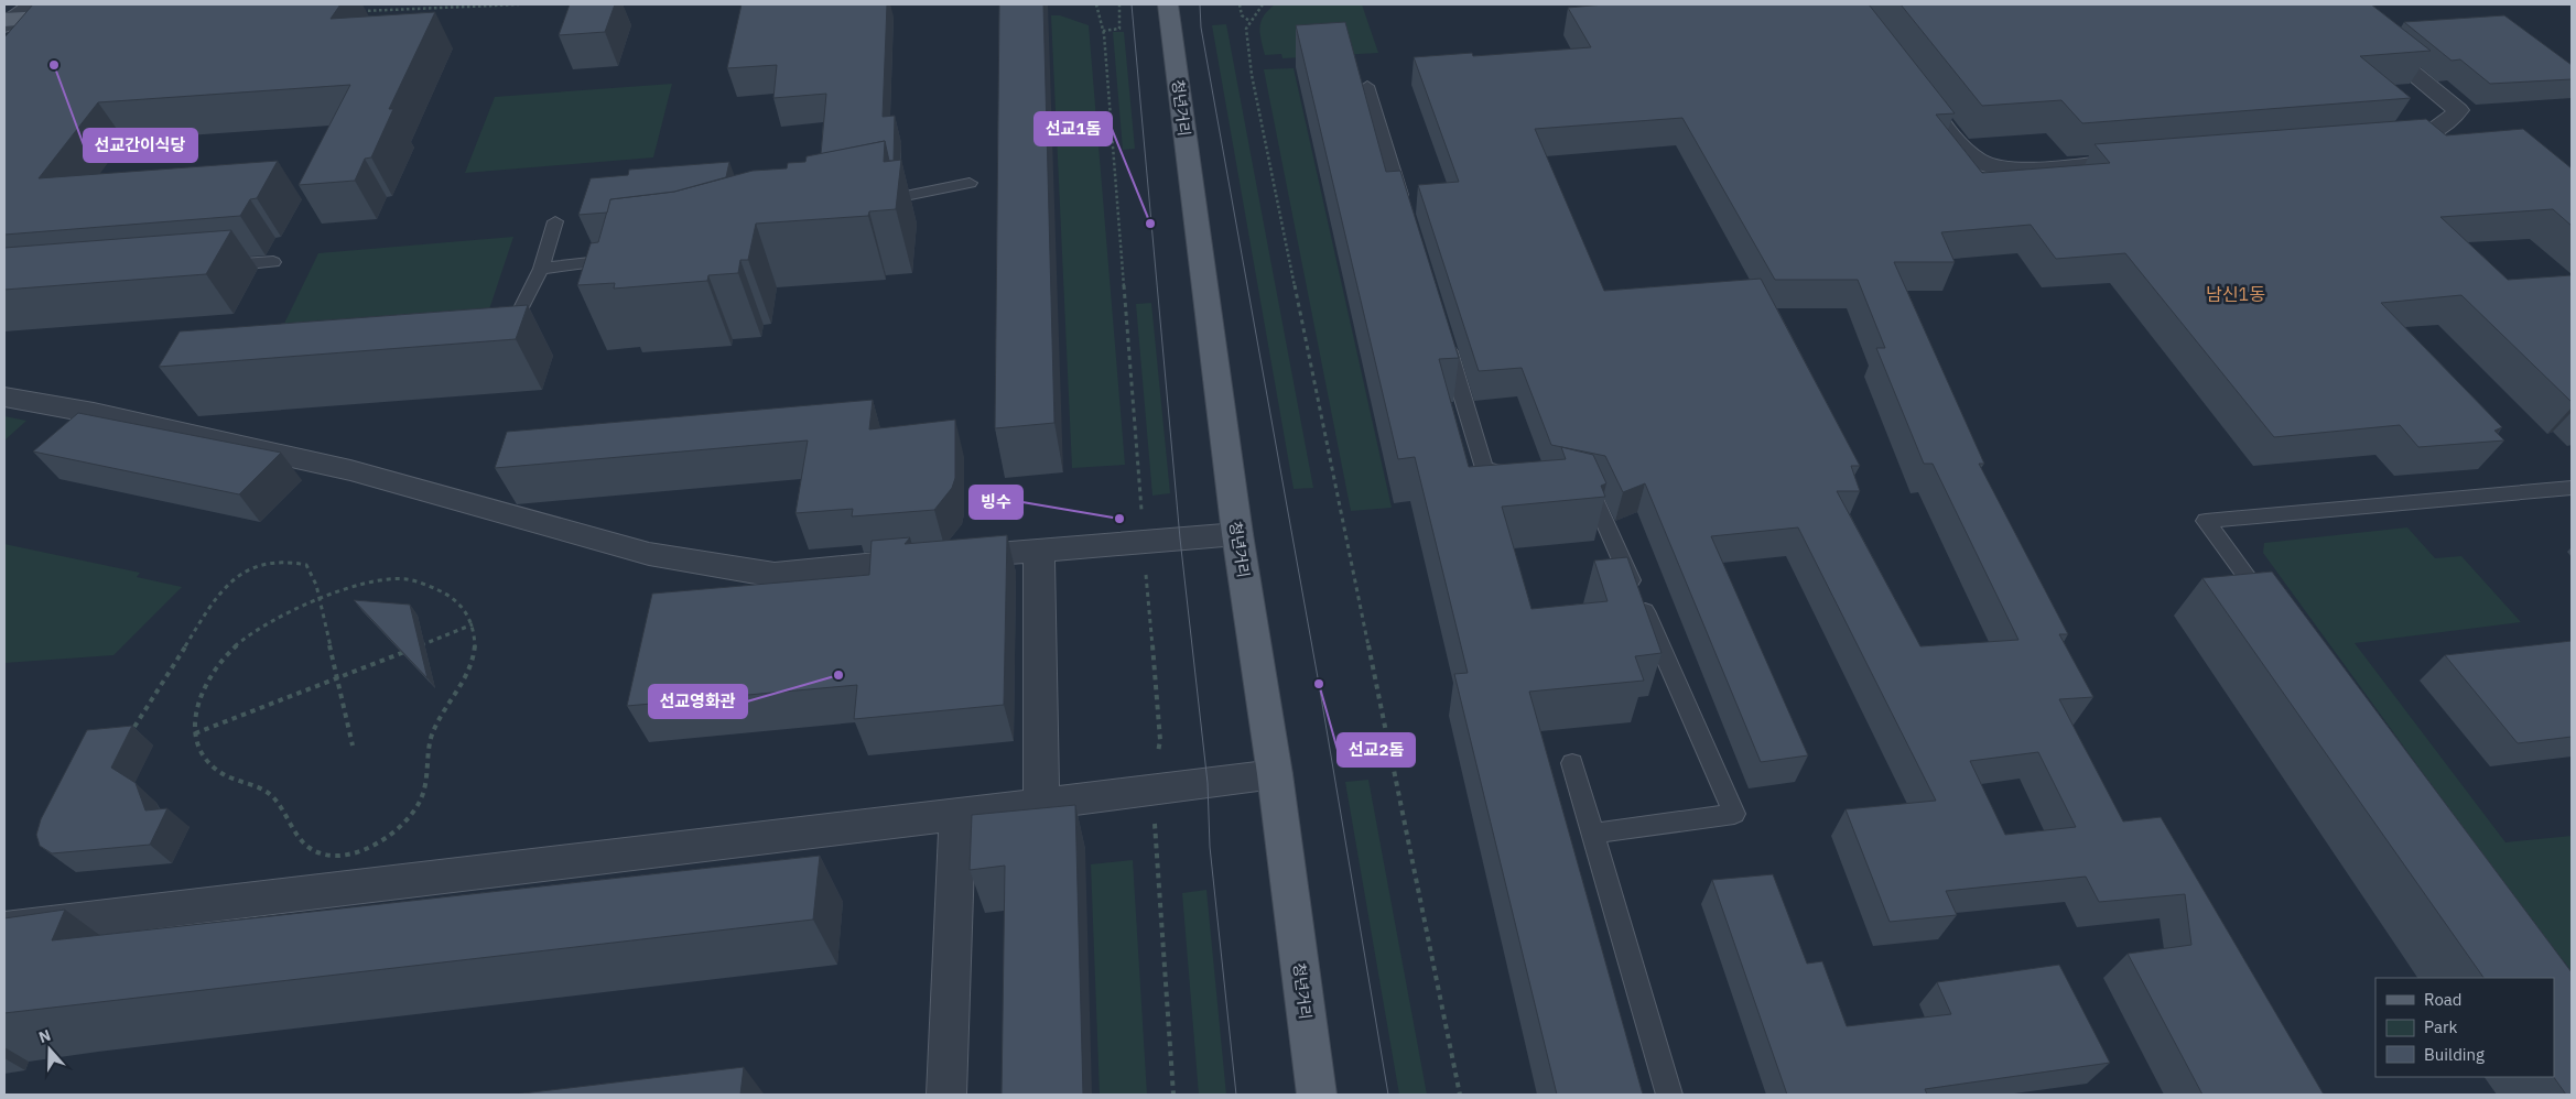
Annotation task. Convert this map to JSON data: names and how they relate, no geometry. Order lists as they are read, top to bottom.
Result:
{
  "streets": {
    "main road": ["청년거리"]
  },
  "districts": ["남신1동"],
  "places": [
    "선교간이식당",
    "선교1돔",
    "빙수",
    "선교영화관",
    "선교2돔"
  ],
  "legend": ["Road", "Park", "Building"],
  "north": "top"
}
